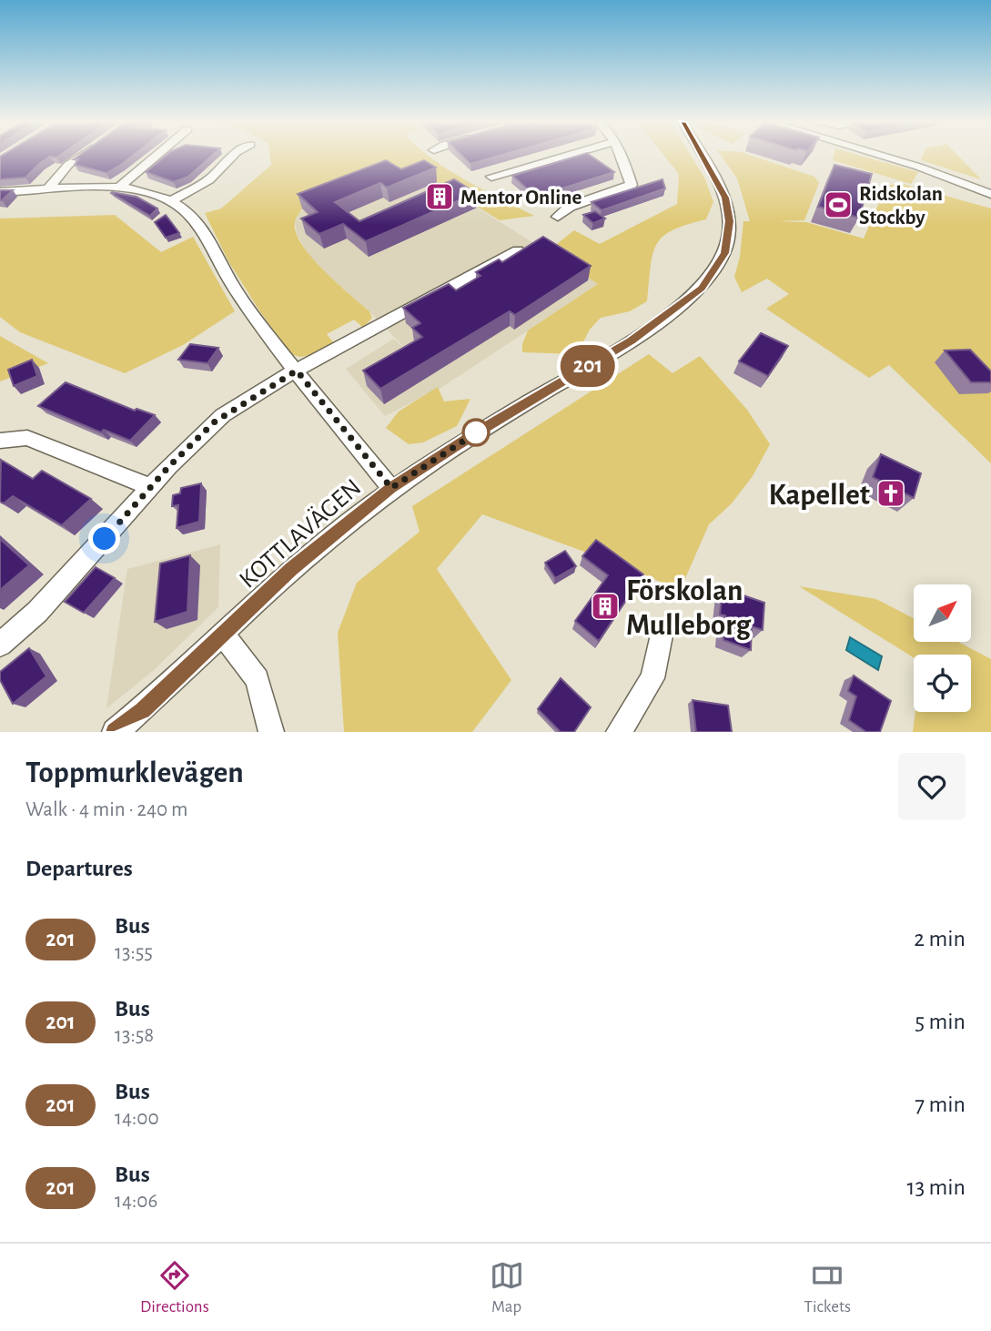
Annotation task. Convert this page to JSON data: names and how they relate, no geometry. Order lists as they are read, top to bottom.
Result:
{
  "streets": {
    "street": ["KOTTLAVÄGEN"]
  },
  "places": {
    "building": ["Mentor Online", "Förskolan Mulleborg"],
    "sports": ["Ridskolan Stockby"],
    "church": ["Kapellet"]
  },
  "lines": ["bus line 201"],
  "north": "top right",
  "page": {
    "on_map": "201",
    "heading": [
      ["Toppmurklevägen", "Walk · 4 min · 240 m"],
      "Departures"
    ],
    "list": [
      {
        "mark": "201",
        "name": "Bus",
        "note": "13:55",
        "value": "2 min"
      },
      {
        "mark": "201",
        "name": "Bus",
        "note": "13:58",
        "value": "5 min"
      },
      {
        "mark": "201",
        "name": "Bus",
        "note": "14:00",
        "value": "7 min"
      },
      {
        "mark": "201",
        "name": "Bus",
        "note": "14:06",
        "value": "13 min"
      }
    ],
    "tabs": ["Directions", "Map", "Tickets"]
  }
}
